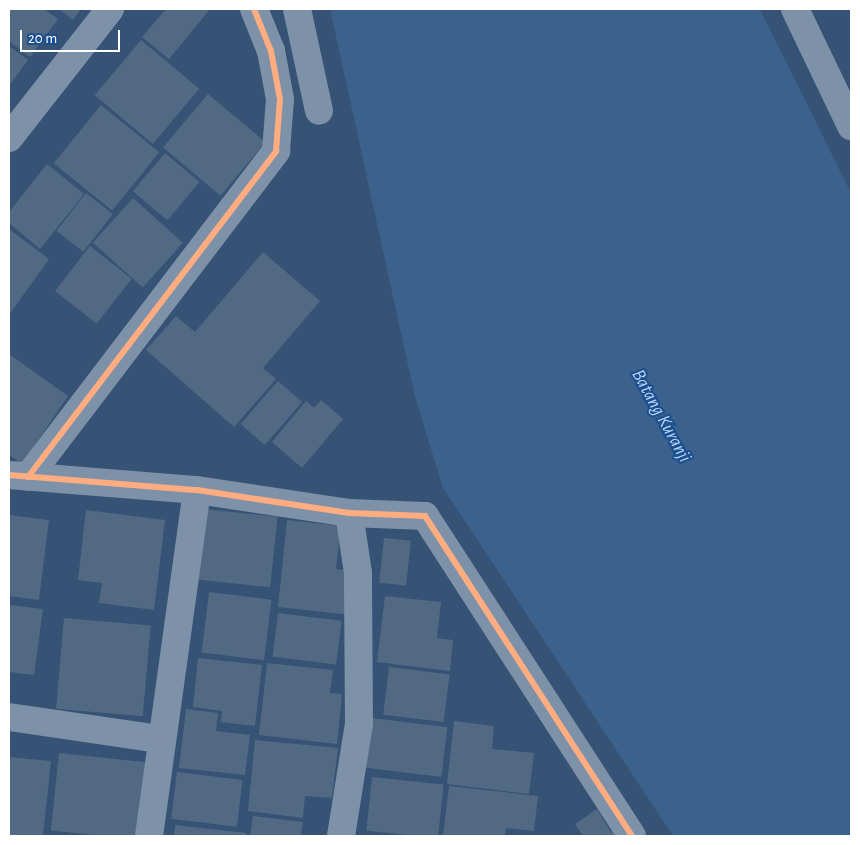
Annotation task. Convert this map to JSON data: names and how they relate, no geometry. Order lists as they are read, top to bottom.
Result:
{
  "water": ["Batang Kuranji"],
  "scale_bar": "20 m"
}
